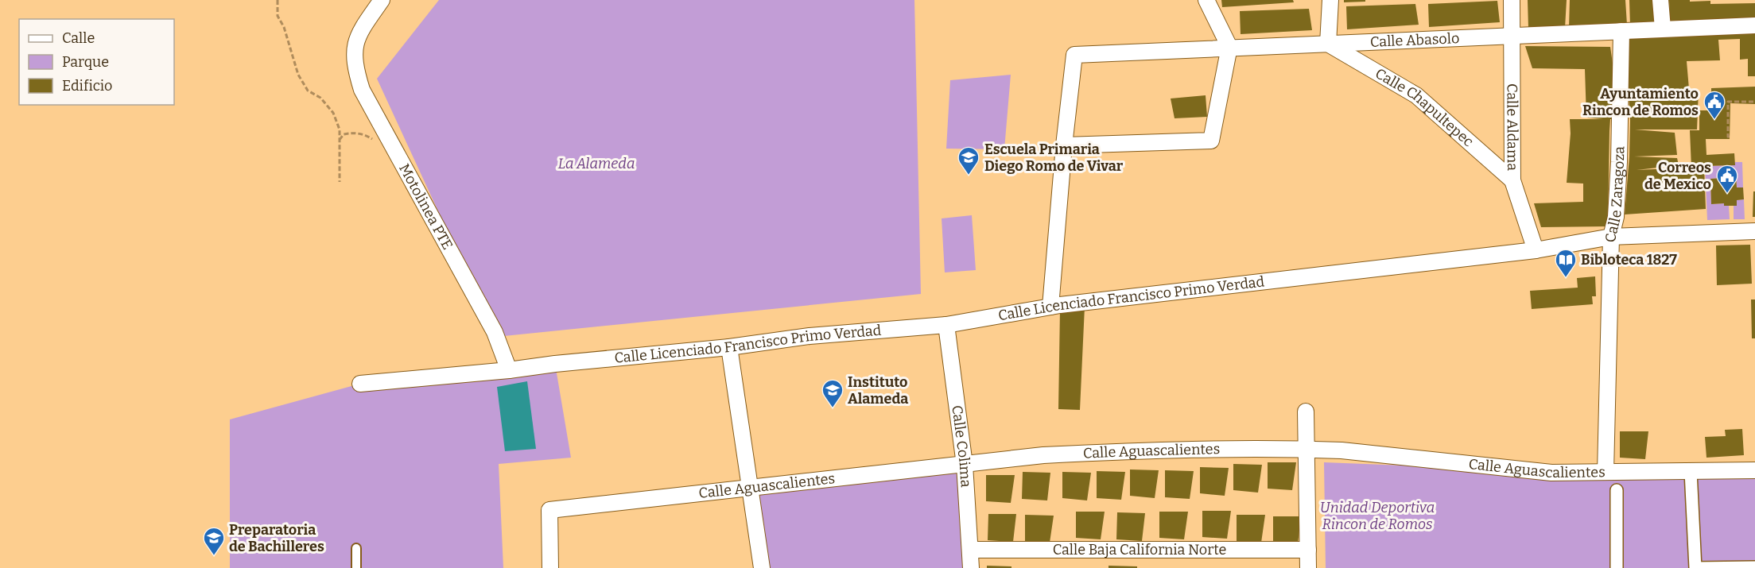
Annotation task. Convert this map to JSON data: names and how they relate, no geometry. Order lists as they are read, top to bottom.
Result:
{
  "streets": {
    "street": [
      "Calle Abasolo",
      "Calle Chapultepec",
      "Calle Aldama",
      "Calle Zaragoza",
      "Motolinea PTE",
      "Calle Licenciado Francisco Primo Verdad",
      "Calle Colima",
      "Calle Aguascalientes",
      "Calle Baja California Norte"
    ]
  },
  "crossings": [
    ["Calle Abasolo", "Calle Chapultepec"],
    ["Calle Abasolo", "Calle Aldama"],
    ["Calle Abasolo", "Calle Zaragoza"],
    ["Calle Chapultepec", "Calle Aldama"],
    ["Calle Aldama", "Calle Licenciado Francisco Primo Verdad"],
    ["Calle Zaragoza", "Calle Licenciado Francisco Primo Verdad"],
    ["Calle Zaragoza", "Calle Aguascalientes"],
    ["Motolinea PTE", "Calle Licenciado Francisco Primo Verdad"],
    ["Calle Licenciado Francisco Primo Verdad", "Calle Colima"],
    ["Calle Colima", "Calle Aguascalientes"],
    ["Calle Colima", "Calle Baja California Norte"]
  ],
  "parks": ["La Alameda", "Unidad Deportiva Rincon de Romos"],
  "places": {
    "public building": ["Ayuntamiento Rincon de Romos", "Correos de Mexico"],
    "school or university": ["Escuela Primaria Diego Romo de Vivar", "Instituto Alameda", "Preparatoria de Bachilleres"],
    "library": ["Bibloteca 1827"]
  },
  "legend": ["Calle", "Parque", "Edificio"]
}
